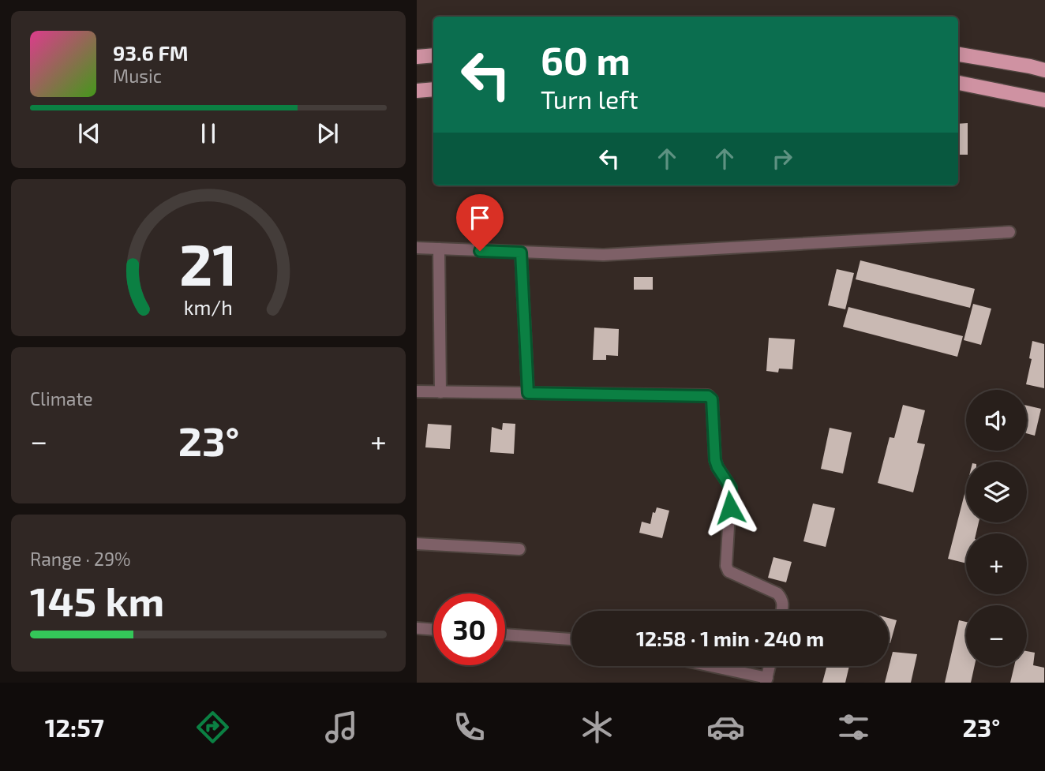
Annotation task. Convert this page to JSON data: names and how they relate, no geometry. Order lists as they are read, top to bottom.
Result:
{
  "page": {
    "turn": ["60 m", "Turn left"],
    "song": ["93.6 FM", "Music"],
    "tile": [
      "Climate",
      ["Range · 29%", "145 km"]
    ],
    "map_buttons": ["+", "−"],
    "heat": ["−", "23°", "+"],
    "limit": "30",
    "trip": "12:58 · 1 min · 240 m",
    "tabs": ["12:57", "23°"],
    "gauge": ["21", "km/h"]
  }
}
